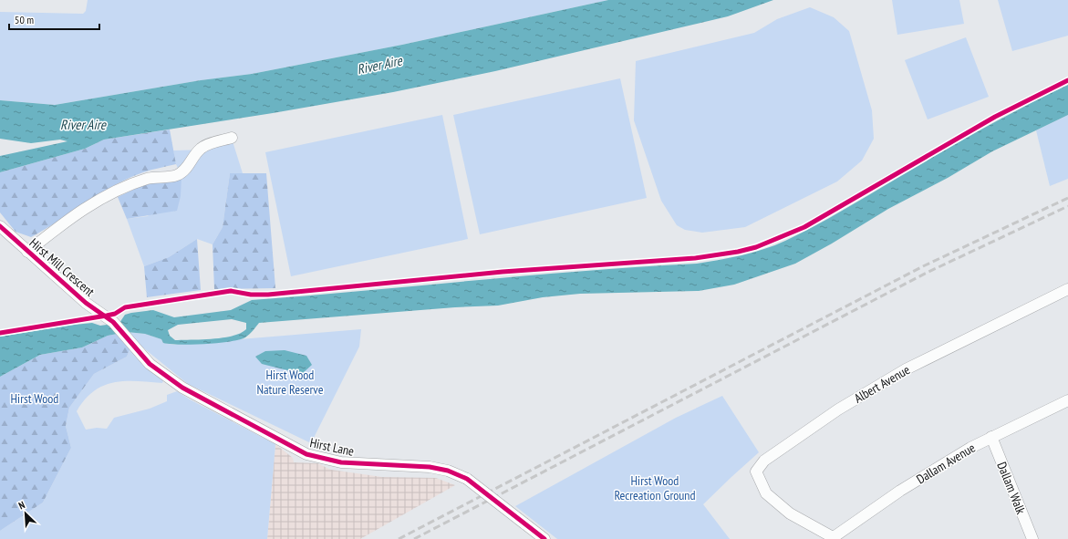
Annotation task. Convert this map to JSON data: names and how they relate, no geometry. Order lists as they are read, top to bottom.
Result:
{
  "streets": {
    "street": [
      "Hirst Mill Crescent",
      "Albert Avenue",
      "Hirst Lane",
      "Dallam Avenue",
      "Dallam Walk"
    ]
  },
  "crossings": [
    ["Hirst Mill Crescent", "Hirst Lane"],
    ["Albert Avenue", "Dallam Avenue"],
    ["Dallam Avenue", "Dallam Walk"]
  ],
  "water": ["River Aire"],
  "parks": ["Hirst Wood Nature Reserve", "Hirst Wood", "Hirst Wood Recreation Ground"],
  "scale_bar": "50 m",
  "north": "top left"
}
